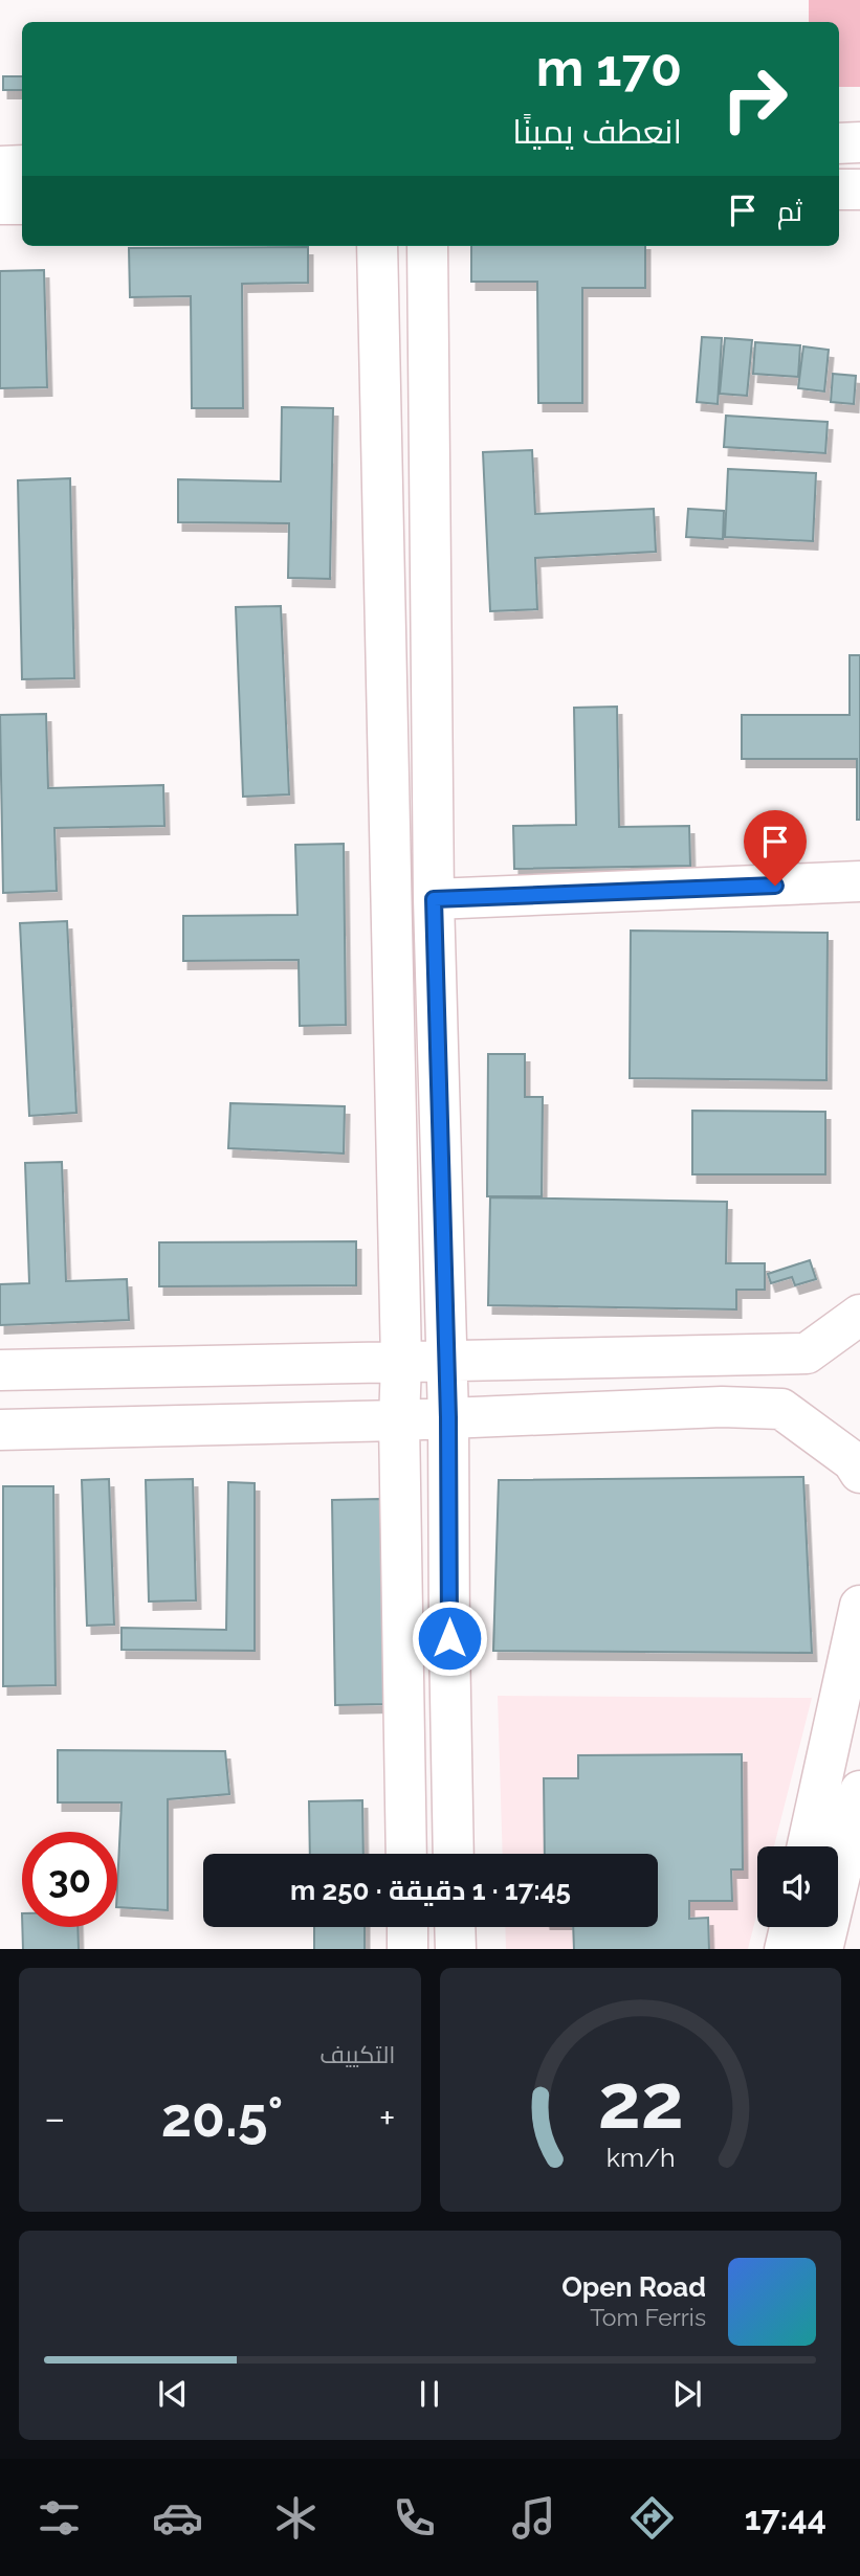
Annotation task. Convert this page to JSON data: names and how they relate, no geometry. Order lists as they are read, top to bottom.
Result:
{
  "page": {
    "turn": ["170 m", "انعطف يمينًا"],
    "then": "ثم",
    "limit": "30",
    "trip": "17:45 · 1 دقيقة · 250 m",
    "tile": "التكييف",
    "heat": ["−", "20.5°", "+"],
    "song": ["Open Road", "Tom Ferris"],
    "tabs": "17:44",
    "gauge": ["22", "km/h"]
  }
}
